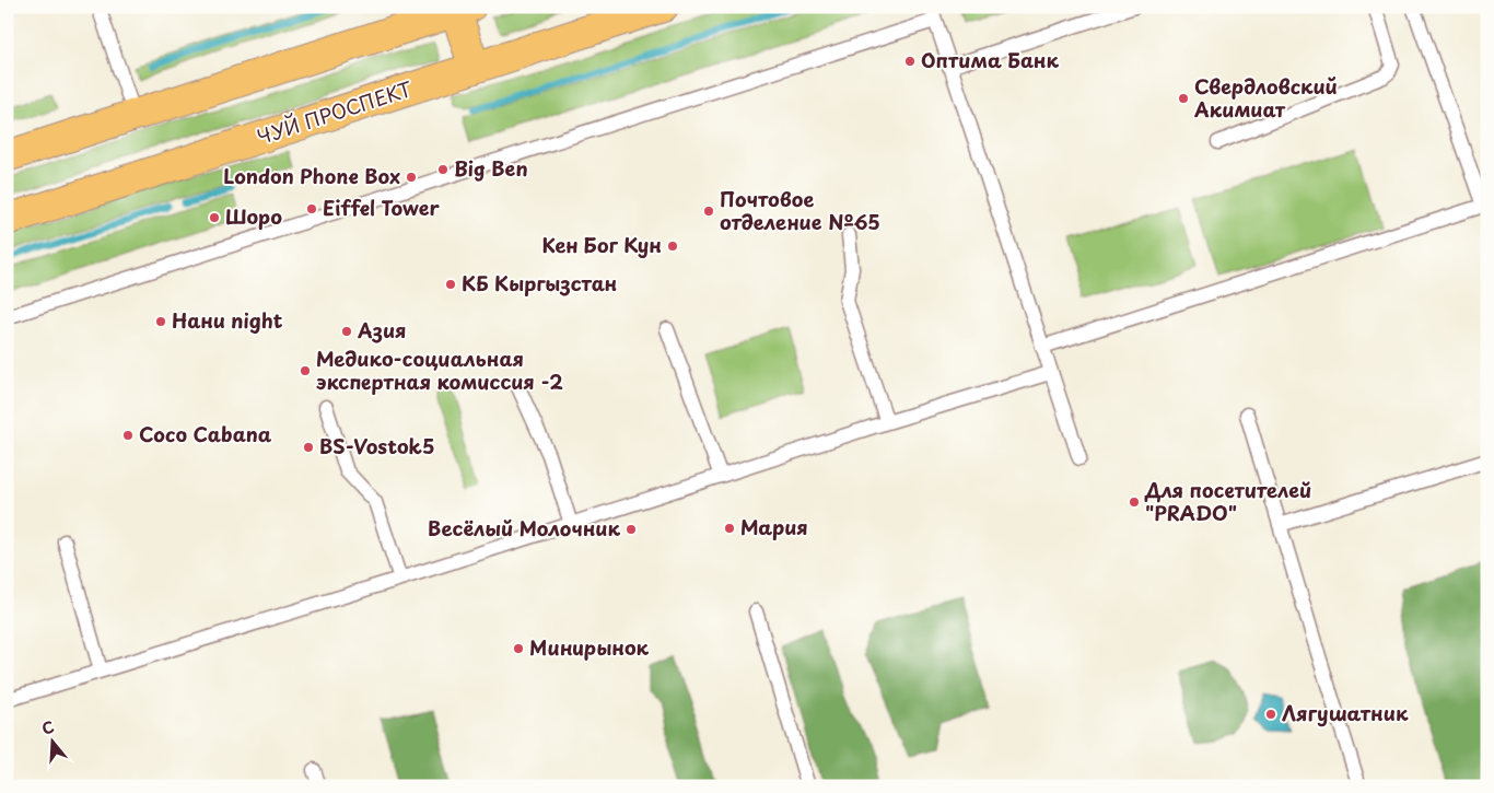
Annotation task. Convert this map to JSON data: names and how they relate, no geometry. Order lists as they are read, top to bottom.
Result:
{
  "streets": {
    "main road": ["ЧУЙ ПРОСПЕКТ"]
  },
  "places": [
    "Оптима Банк",
    "Свердловский Акимиат",
    "Big Ben",
    "London Phone Box",
    "Eiffel Tower",
    "Почтовое отделение №65",
    "Шоро",
    "Кен Бог Кун",
    "КБ Кыргызстан",
    "Нани night",
    "Азия",
    "Медико-социальная экспертная комиссия -2",
    "Coco Cabana",
    "BS-Vostok5",
    "Для посетителей \"PRADO\"",
    "Мария",
    "Весёлый Молочник",
    "Минирынок",
    "Лягушатник"
  ],
  "north": "top"
}
